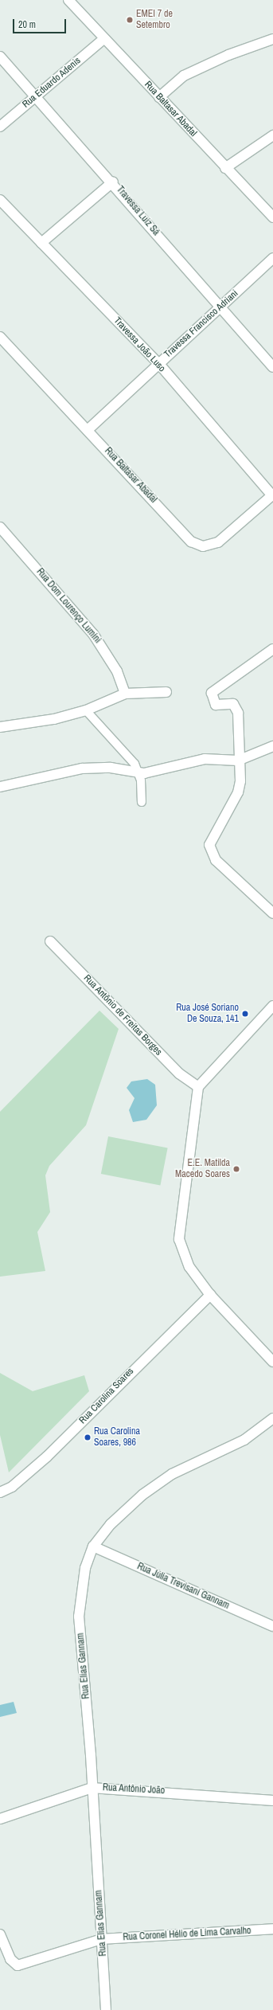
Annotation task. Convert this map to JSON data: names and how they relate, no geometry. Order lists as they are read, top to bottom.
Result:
{
  "streets": {
    "street": [
      "Rua Eduardo Adenis",
      "Rua Baltasar Abadal",
      "Travessa Luiz Sá",
      "Travessa Francisco Adriani",
      "Travessa João Luso",
      "Rua Dom Lourenço Lumini",
      "Rua Antônio de Freitas Borges",
      "Rua Carolina Soares",
      "Rua Júlia Trevisani Gannam",
      "Rua Elias Gannam",
      "Rua Antônio João",
      "Rua Coronel Hélio de Lima Carvalho"
    ]
  },
  "crossings": [
    ["Rua Eduardo Adenis", "Rua Baltasar Abadal"],
    ["Rua Eduardo Adenis", "Travessa Luiz Sá"],
    ["Rua Baltasar Abadal", "Travessa Francisco Adriani"],
    ["Rua Baltasar Abadal", "Travessa João Luso"],
    ["Travessa Luiz Sá", "Travessa Francisco Adriani"],
    ["Travessa Francisco Adriani", "Travessa João Luso"],
    ["Rua Júlia Trevisani Gannam", "Rua Elias Gannam"],
    ["Rua Elias Gannam", "Rua Antônio João"],
    ["Rua Elias Gannam", "Rua Coronel Hélio de Lima Carvalho"]
  ],
  "places": [
    "EMEI 7 de Setembro",
    "Rua José Soriano De Souza, 141",
    "E.E. Matilda Macedo Soares",
    "Rua Carolina Soares, 986"
  ],
  "scale_bar": "20 m"
}
